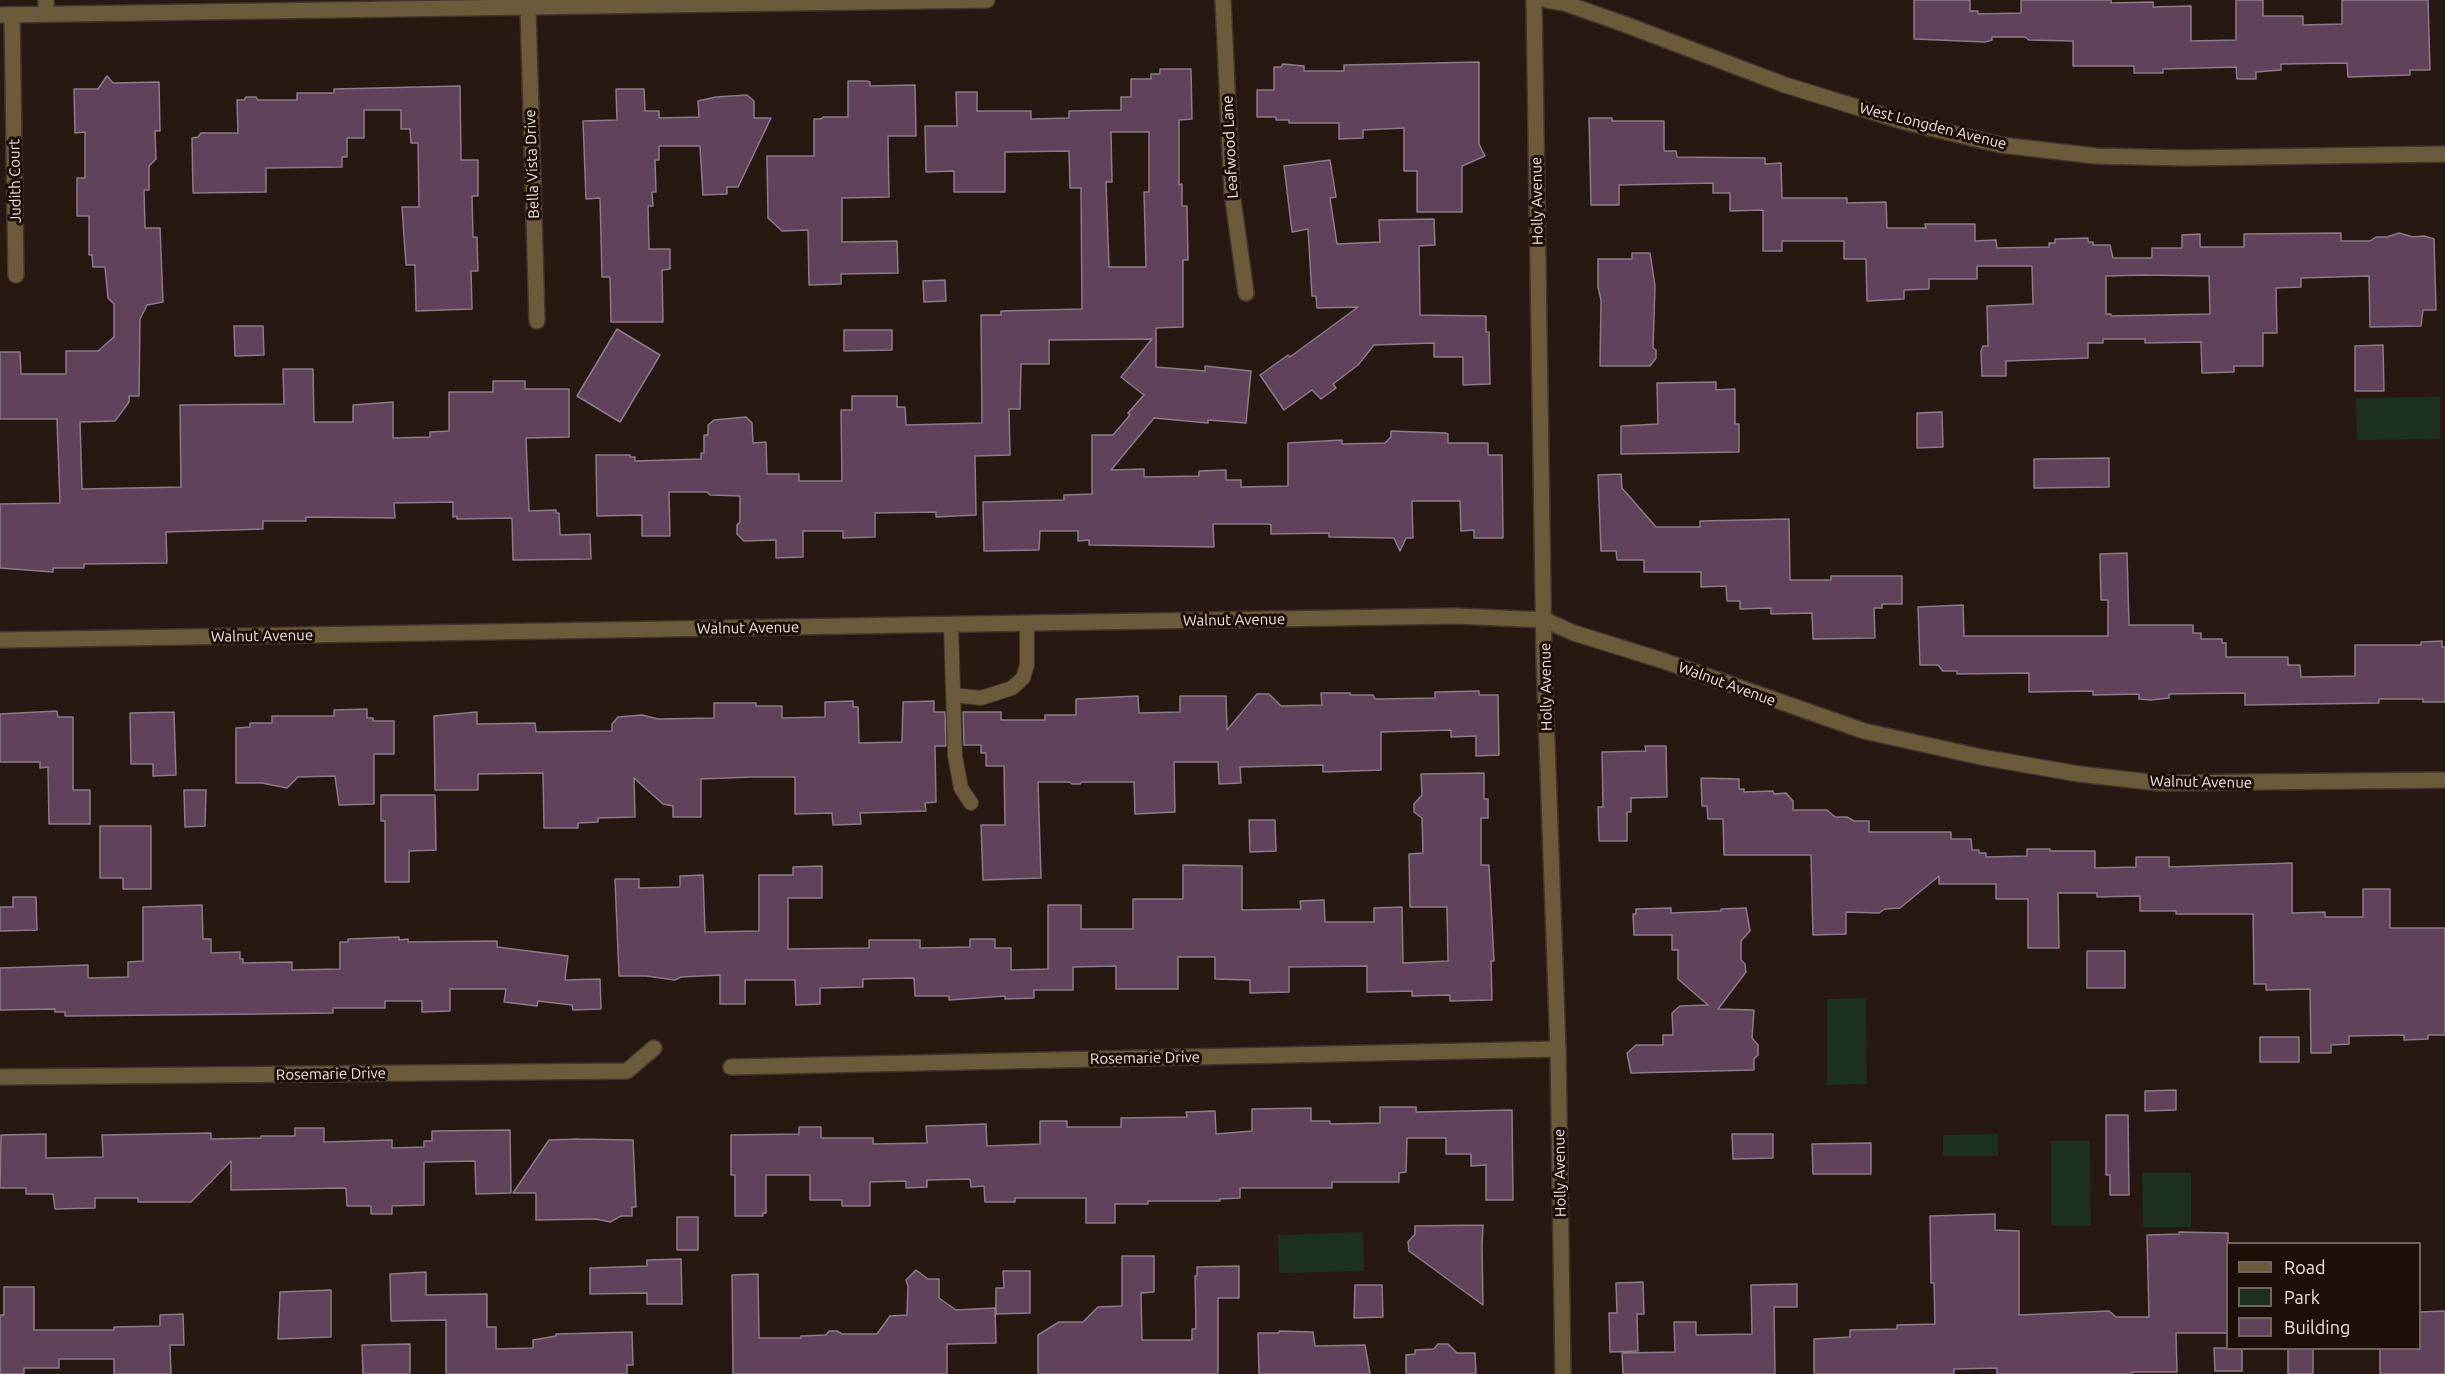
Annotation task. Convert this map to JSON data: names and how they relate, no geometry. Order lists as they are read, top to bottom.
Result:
{
  "streets": {
    "street": [
      "West Longden Avenue",
      "Leafwood Lane",
      "Bella Vista Drive",
      "Judith Court",
      "Holly Avenue",
      "Walnut Avenue",
      "Rosemarie Drive"
    ]
  },
  "crossings": [
    ["Holly Avenue", "Walnut Avenue"],
    ["Holly Avenue", "Rosemarie Drive"]
  ],
  "legend": ["Road", "Park", "Building"]
}
